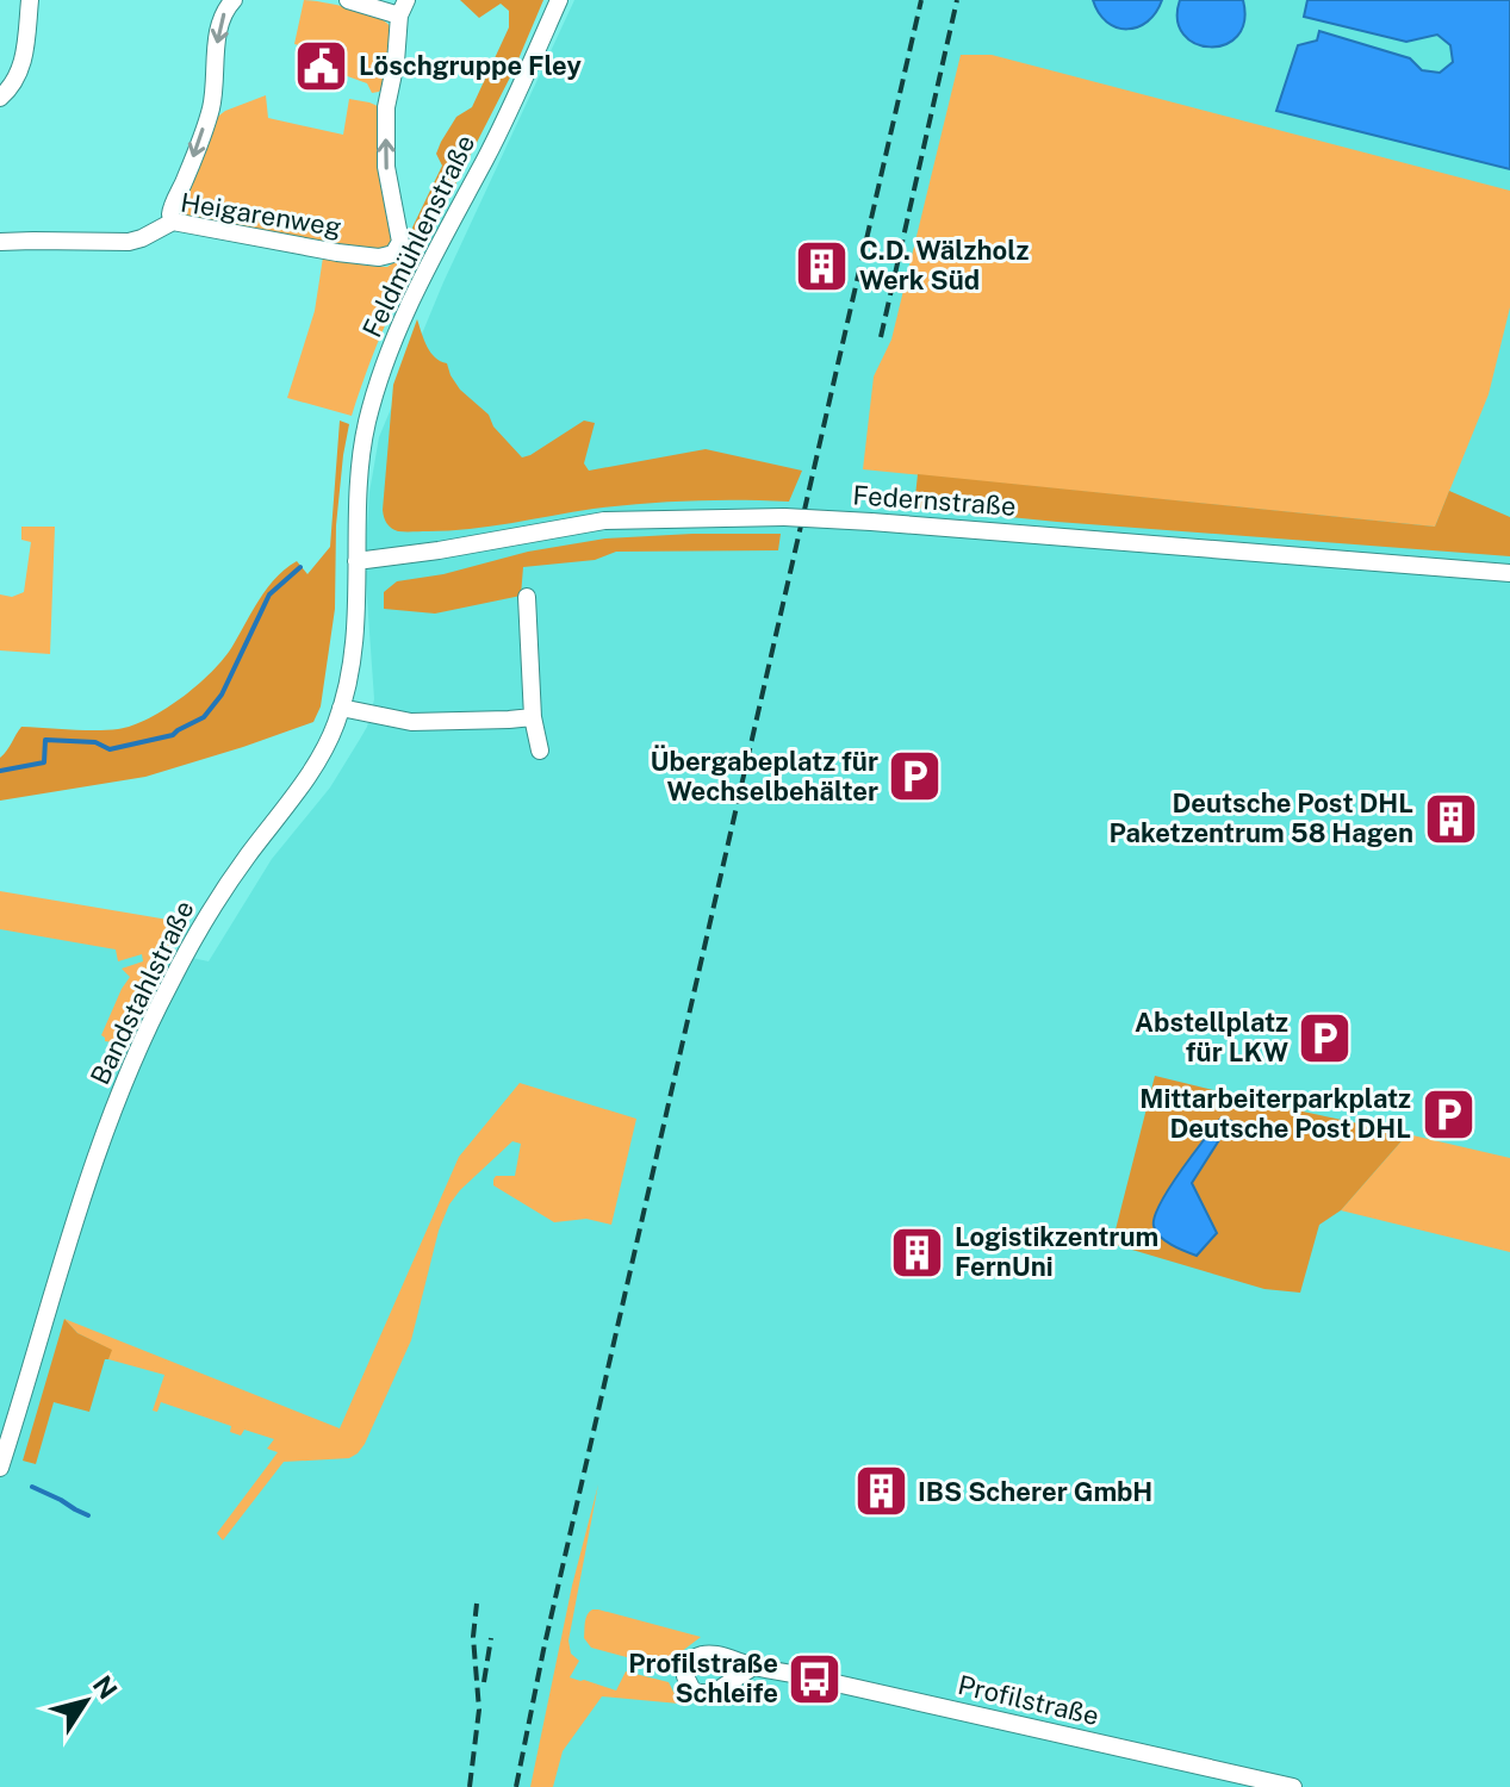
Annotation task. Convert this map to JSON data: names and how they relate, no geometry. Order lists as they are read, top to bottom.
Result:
{
  "streets": {
    "street": [
      "Heigarenweg",
      "Feldmühlenstraße",
      "Federnstraße",
      "Bandstahlstraße",
      "Profilstraße"
    ]
  },
  "crossings": [
    ["Feldmühlenstraße", "Federnstraße"],
    ["Feldmühlenstraße", "Bandstahlstraße"],
    ["Federnstraße", "Bandstahlstraße"]
  ],
  "places": {
    "public building": ["Löschgruppe Fley"],
    "building": [
      "C.D. Wälzholz Werk Süd",
      "Deutsche Post DHL Paketzentrum 58 Hagen",
      "Logistikzentrum FernUni",
      "IBS Scherer GmbH"
    ],
    "parking": ["Übergabeplatz für Wechselbehälter", "Abstellplatz für LKW", "Mittarbeiterparkplatz Deutsche Post DHL"],
    "bus stop": ["Profilstraße Schleife"]
  },
  "north": "top right"
}
